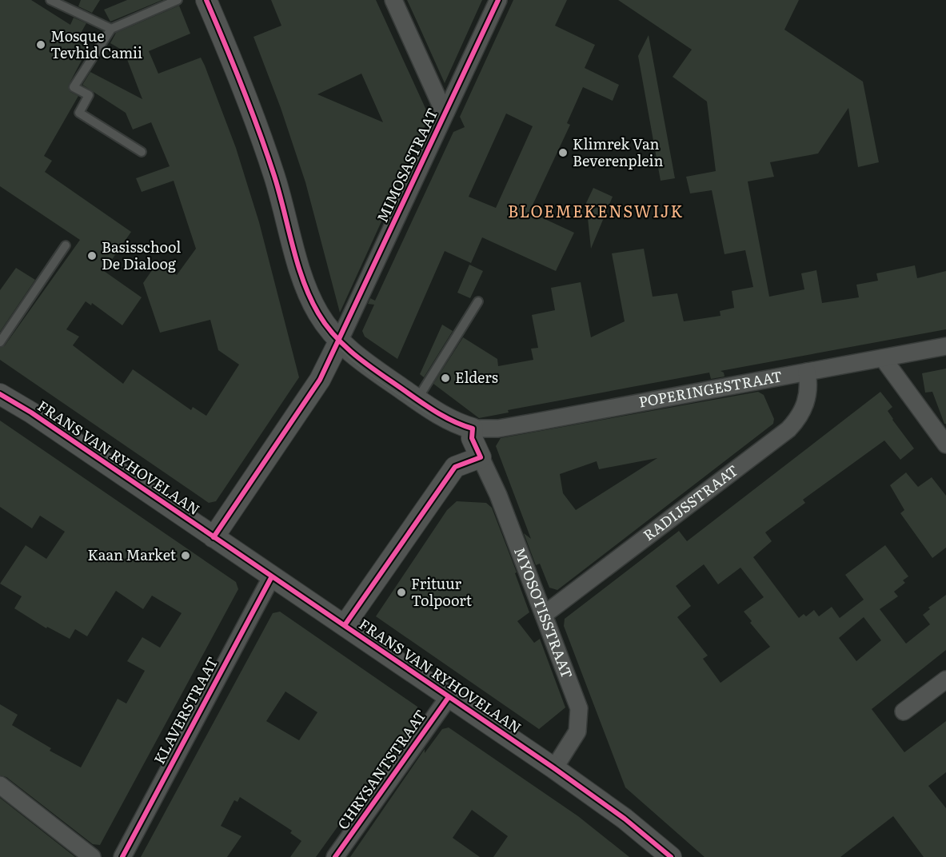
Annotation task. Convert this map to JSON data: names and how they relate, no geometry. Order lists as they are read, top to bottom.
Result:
{
  "streets": {
    "street": [
      "MIMOSASTRAAT",
      "POPERINGESTRAAT",
      "FRANS VAN RYHOVELAAN",
      "RADIJSSTRAAT",
      "MYOSOTISSTRAAT",
      "KLAVERSTRAAT",
      "CHRYSANTSTRAAT"
    ]
  },
  "crossings": [
    ["POPERINGESTRAAT", "RADIJSSTRAAT"],
    ["FRANS VAN RYHOVELAAN", "MYOSOTISSTRAAT"],
    ["FRANS VAN RYHOVELAAN", "KLAVERSTRAAT"],
    ["FRANS VAN RYHOVELAAN", "CHRYSANTSTRAAT"],
    ["RADIJSSTRAAT", "MYOSOTISSTRAAT"]
  ],
  "districts": ["BLOEMEKENSWIJK"],
  "places": [
    "Mosque Tevhid Camii",
    "Klimrek Van Beverenplein",
    "Basisschool De Dialoog",
    "Elders",
    "Kaan Market",
    "Frituur Tolpoort"
  ]
}
